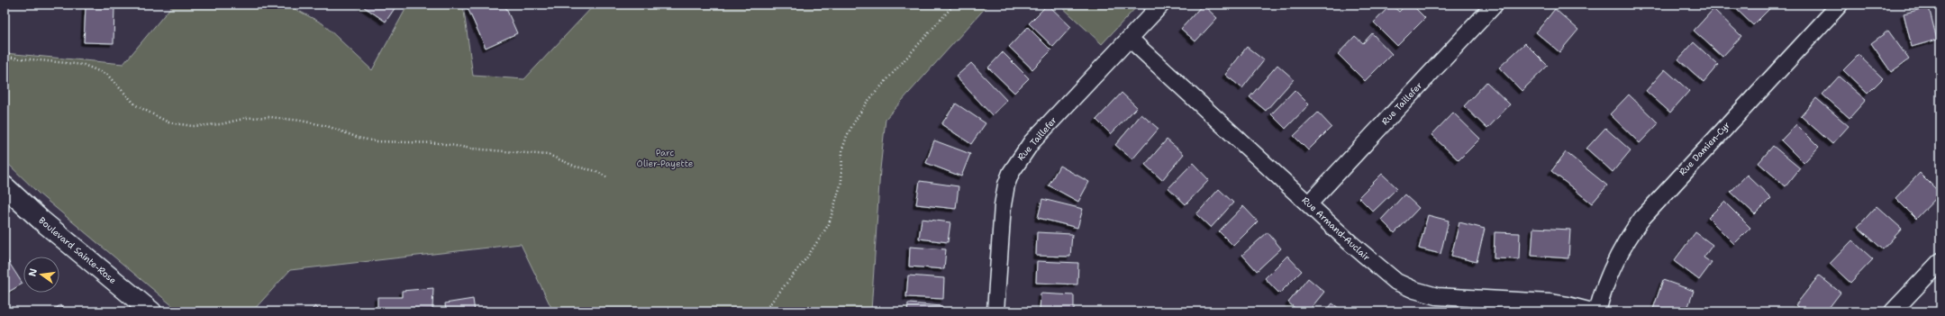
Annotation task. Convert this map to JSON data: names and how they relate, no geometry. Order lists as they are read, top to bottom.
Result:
{
  "streets": {
    "street": [
      "Rue Taillefer",
      "Rue Damien-Cyr",
      "Rue Armand-Auclair",
      "Boulevard Sainte-Rose"
    ]
  },
  "crossings": [
    ["Rue Taillefer", "Rue Armand-Auclair"]
  ],
  "parks": ["Parc Olier-Payette"],
  "north": "left"
}
